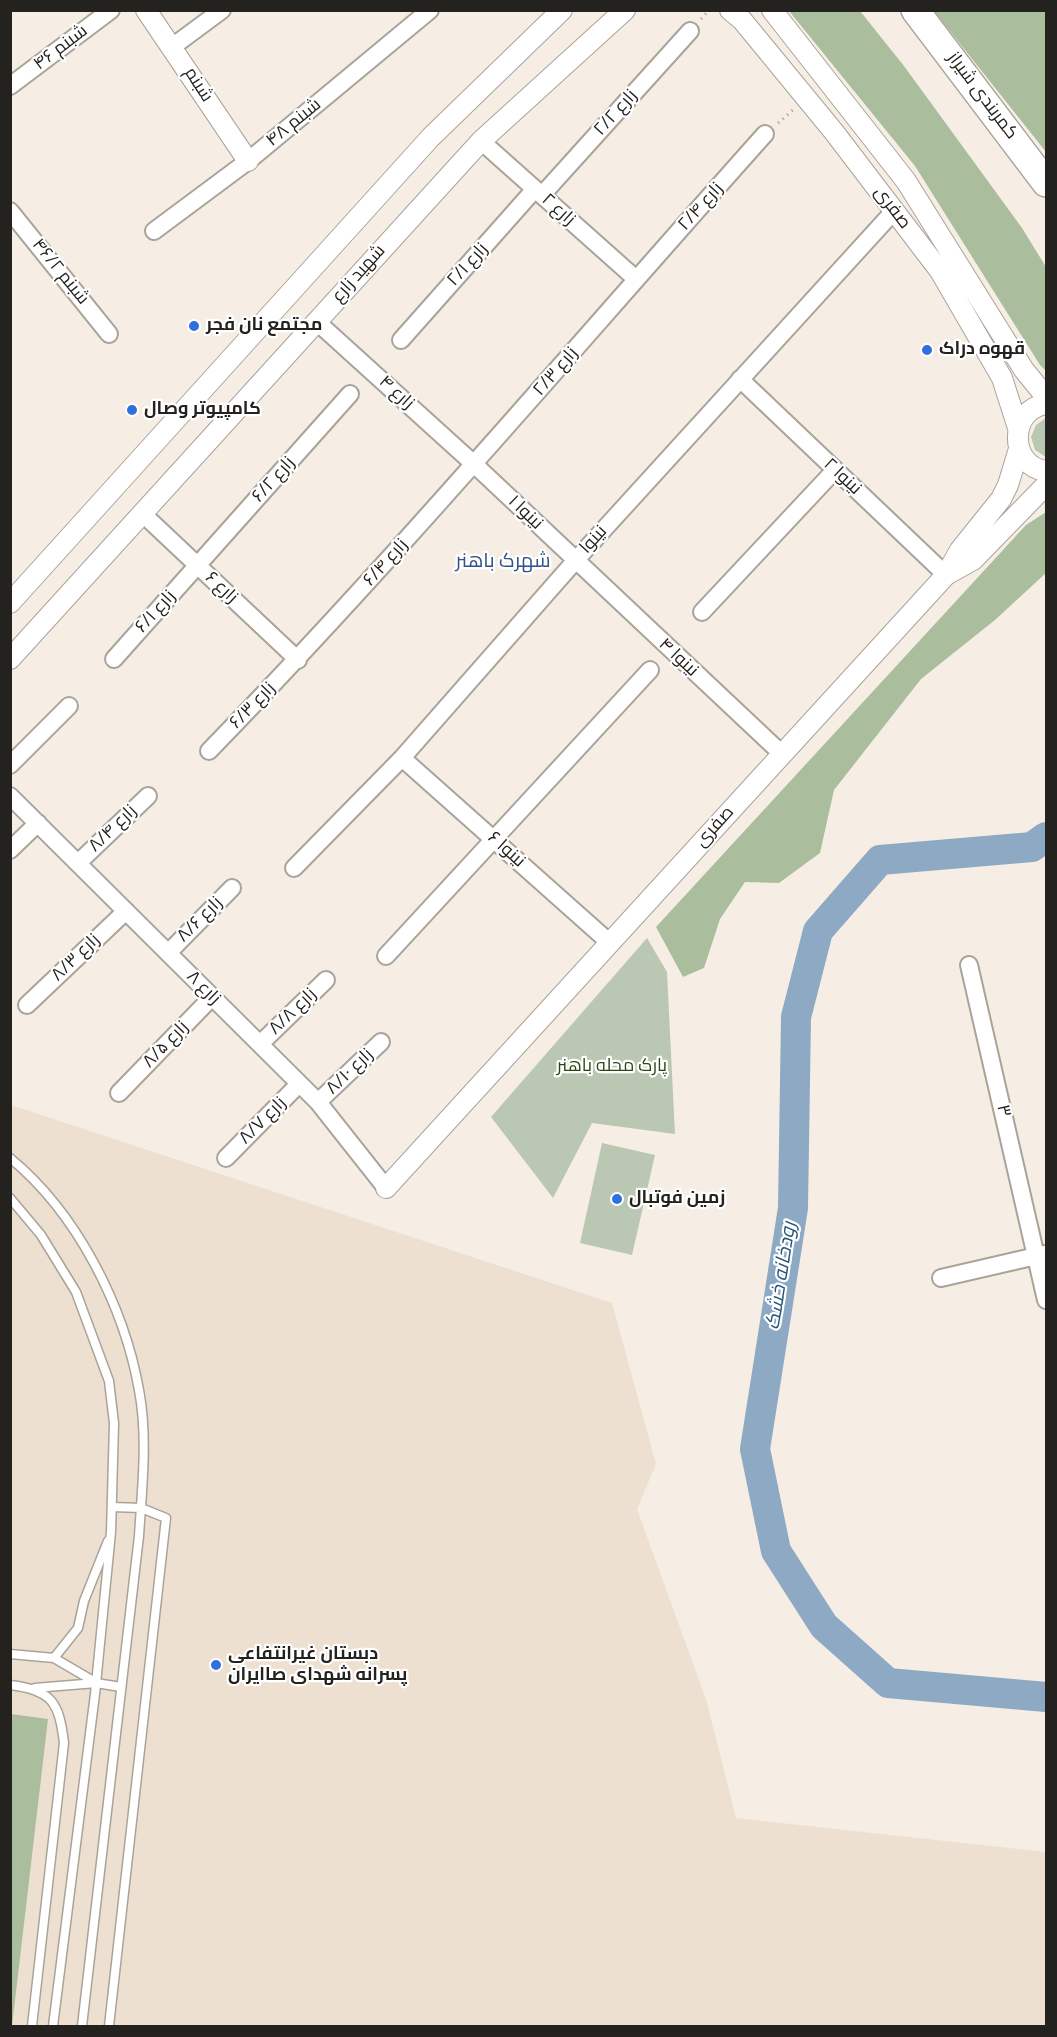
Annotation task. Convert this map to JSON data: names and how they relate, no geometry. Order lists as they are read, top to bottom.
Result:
{
  "streets": {
    "highway": ["کمربندی شیراز"],
    "street": [
      "۴۶ شبنم",
      "شبنم",
      "۲/۲ زارع",
      "۴۸ شبنم",
      "۲/۴ زارع",
      "صفری",
      "۲ زارع",
      "۲/۱ زارع",
      "۴۶/۲ شبنم",
      "شهید زارع",
      "۲/۳ زارع",
      "۴ زارع",
      "۲ نینوا",
      "۶/۲ زارع",
      "۱ نینوا",
      "نینوا",
      "۶/۴ زارع",
      "۶ زارع",
      "۶/۱ زارع",
      "۴ نینوا",
      "۶/۳ زارع",
      "۸/۴ زارع",
      "۶ نینوا",
      "۸/۶ زارع",
      "۸/۳ زارع",
      "۸ زارع",
      "۸/۸ زارع",
      "۸/۵ زارع",
      "۸/۱۰ زارع",
      "۳",
      "۸/۷ زارع"
    ]
  },
  "crossings": [
    ["شبنم", "۴۸ شبنم"],
    ["۲/۲ زارع", "۲ زارع"],
    ["۲/۲ زارع", "۲/۱ زارع"],
    ["۲/۴ زارع", "۲ زارع"],
    ["۲/۴ زارع", "۲/۳ زارع"],
    ["صفری", "۲ نینوا"],
    ["صفری", "نینوا"],
    ["صفری", "۴ نینوا"],
    ["صفری", "۶ نینوا"],
    ["صفری", "۸ زارع"],
    ["۲ زارع", "۲/۱ زارع"],
    ["۲ زارع", "شهید زارع"],
    ["۲ زارع", "۲/۳ زارع"],
    ["شهید زارع", "۴ زارع"],
    ["شهید زارع", "۶ زارع"],
    ["۲/۳ زارع", "۴ زارع"],
    ["۲/۳ زارع", "۱ نینوا"],
    ["۲/۳ زارع", "۶/۴ زارع"],
    ["۴ زارع", "۱ نینوا"],
    ["۴ زارع", "۶/۴ زارع"],
    ["۲ نینوا", "نینوا"],
    ["۶/۲ زارع", "۶ زارع"],
    ["۶/۲ زارع", "۶/۱ زارع"],
    ["۱ نینوا", "نینوا"],
    ["۱ نینوا", "۶/۴ زارع"],
    ["۱ نینوا", "۴ نینوا"],
    ["نینوا", "۴ نینوا"],
    ["نینوا", "۶ نینوا"],
    ["۶/۴ زارع", "۶ زارع"],
    ["۶/۴ زارع", "۶/۳ زارع"],
    ["۶ زارع", "۶/۱ زارع"],
    ["۶ زارع", "۶/۳ زارع"],
    ["۸/۴ زارع", "۸ زارع"],
    ["۸/۶ زارع", "۸ زارع"],
    ["۸/۳ زارع", "۸ زارع"],
    ["۸ زارع", "۸/۸ زارع"],
    ["۸ زارع", "۸/۵ زارع"],
    ["۸ زارع", "۸/۱۰ زارع"],
    ["۸ زارع", "۸/۷ زارع"]
  ],
  "districts": ["شهرک باهنر"],
  "water": ["رودخانه خشک"],
  "parks": ["پارک محله باهنر"],
  "places": [
    "مجتمع نان فجر",
    "قهوه دراک",
    "کامپیوتر وصال",
    "زمین فوتبال",
    "دبستان غیرانتفاعی پسرانه شهدای صاایران"
  ]
}
